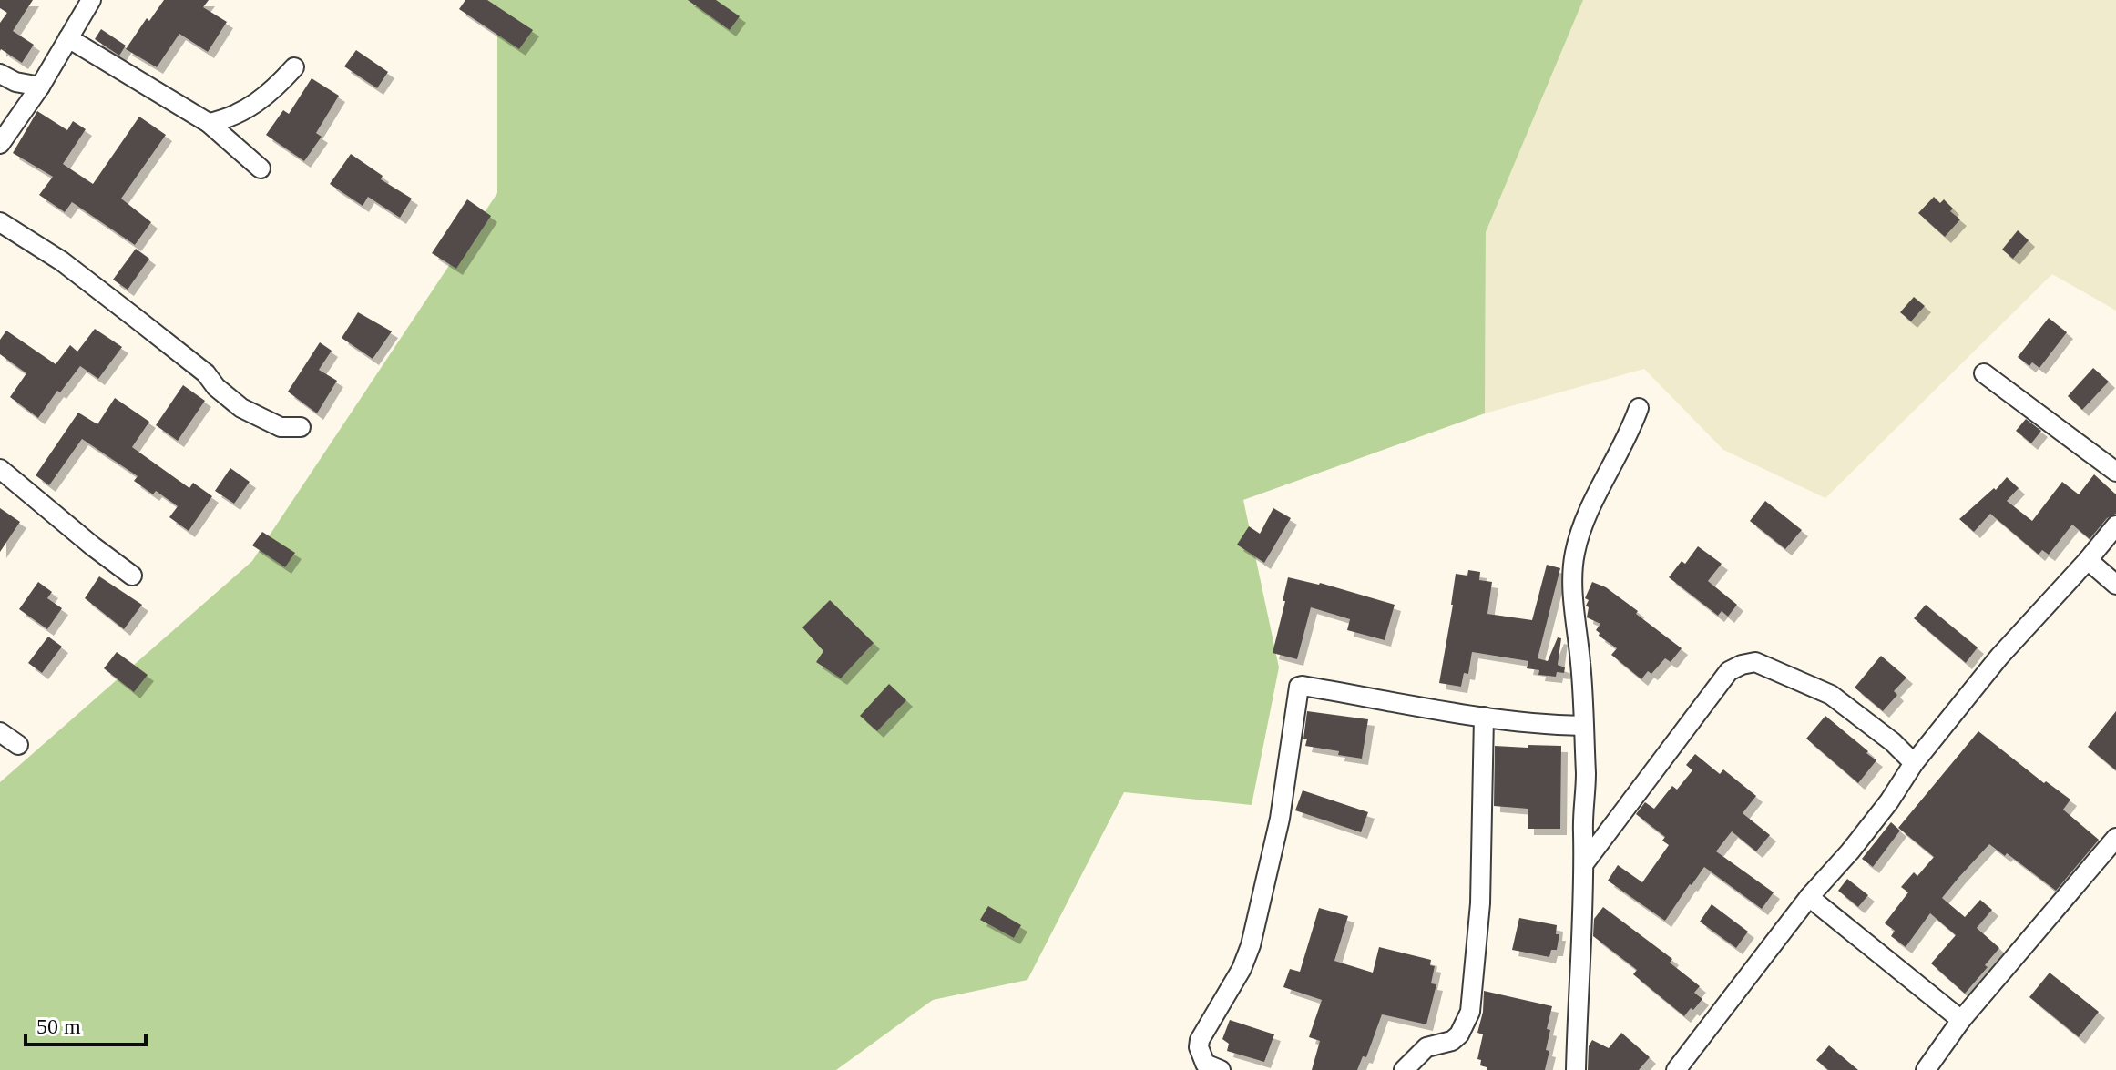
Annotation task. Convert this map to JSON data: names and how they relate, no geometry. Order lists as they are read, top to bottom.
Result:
{
  "scale_bar": "50 m"
}
